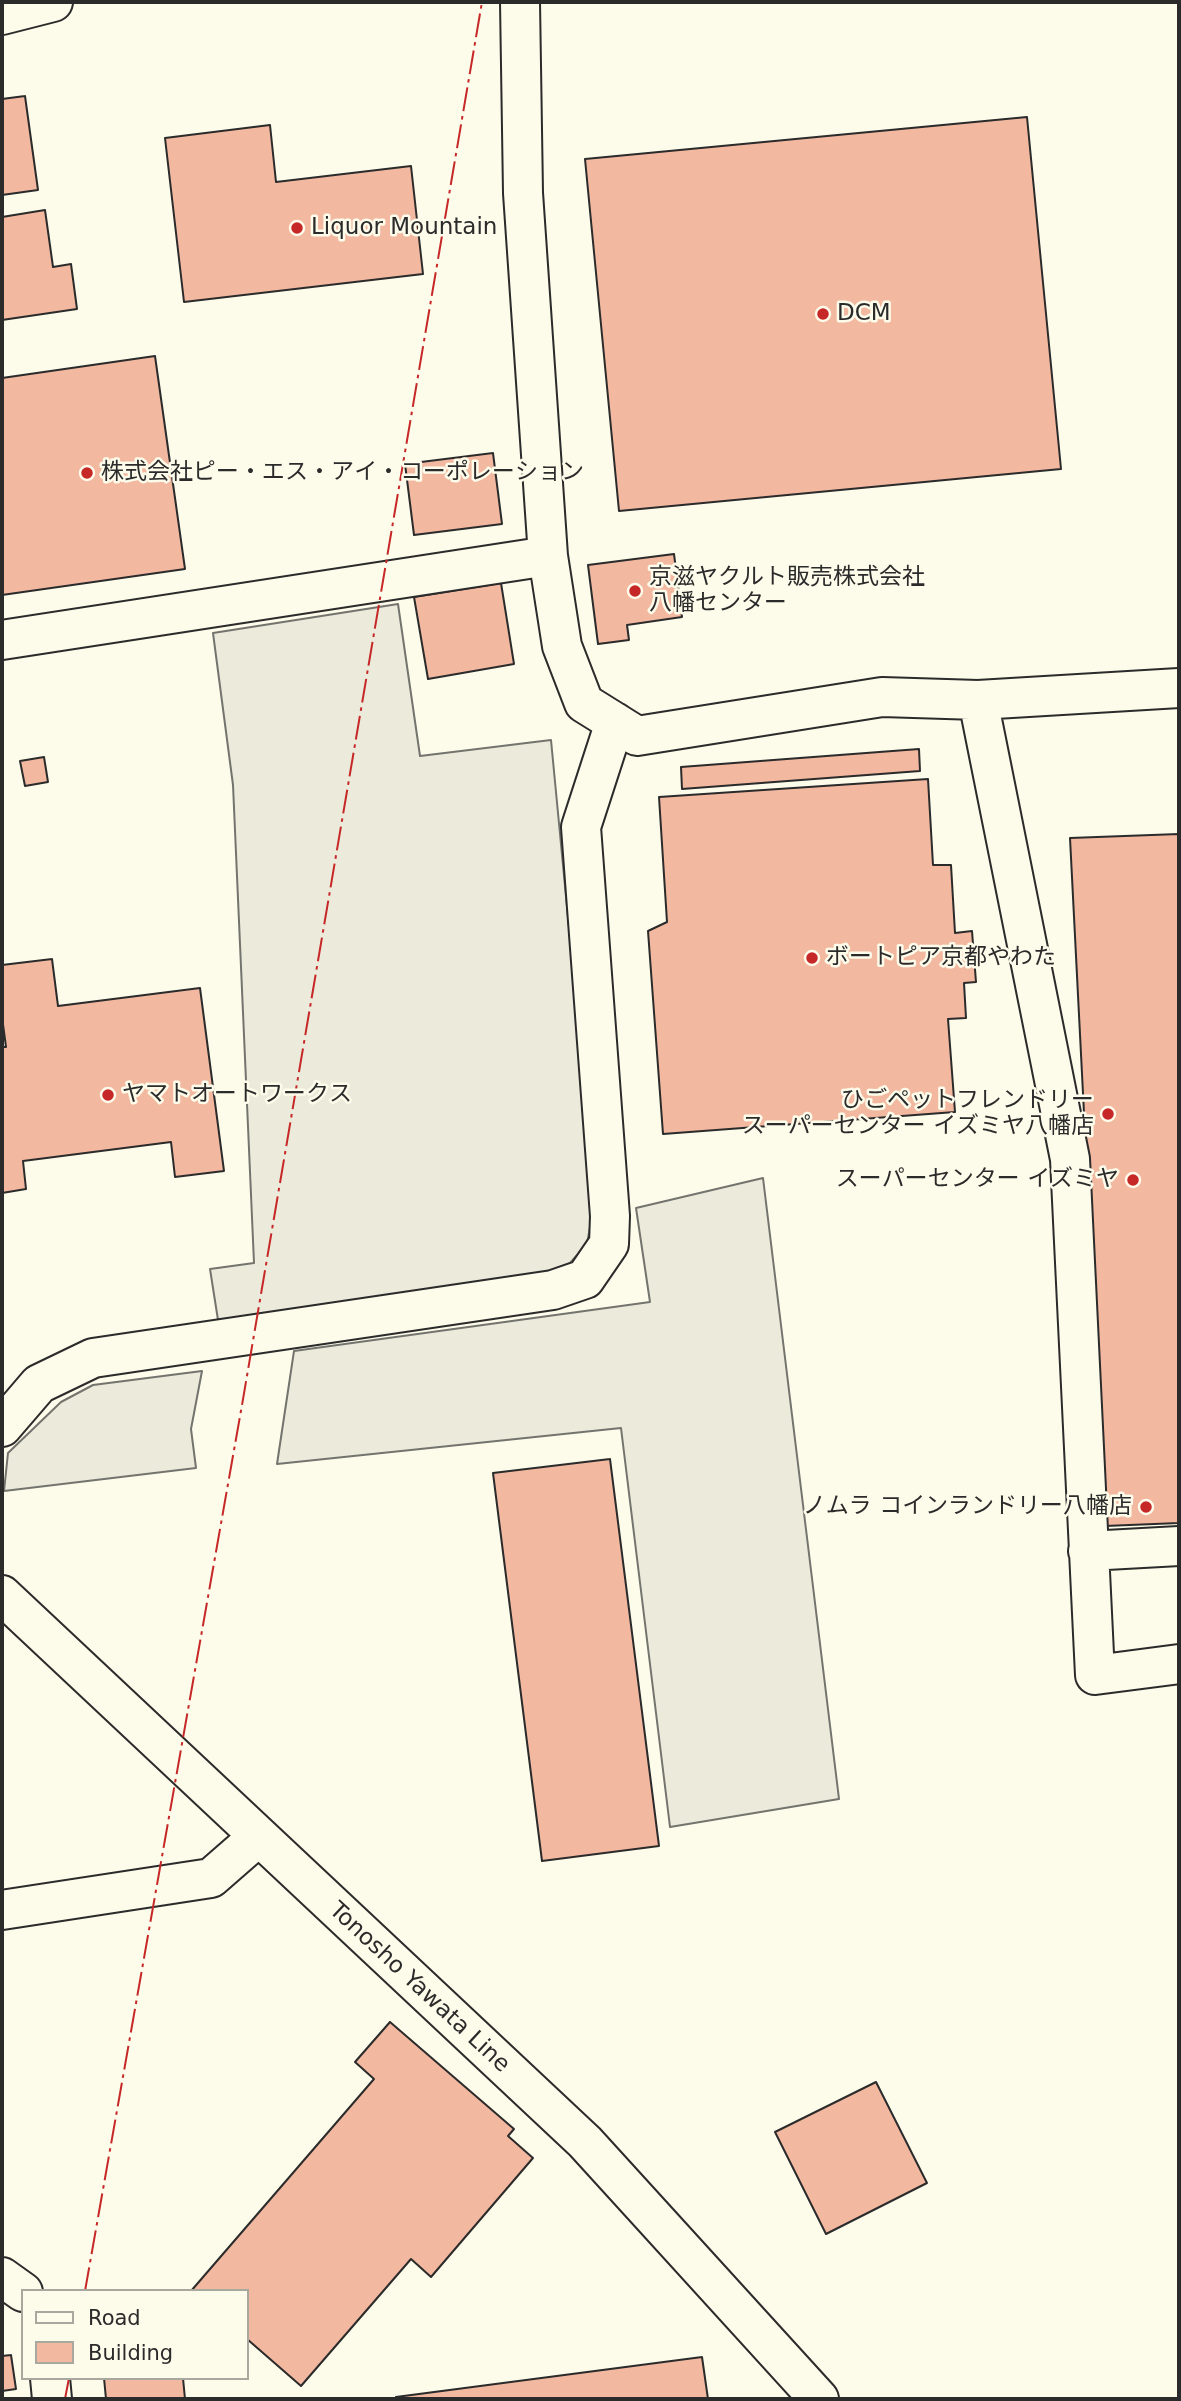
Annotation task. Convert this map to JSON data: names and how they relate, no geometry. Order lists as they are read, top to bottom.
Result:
{
  "streets": {
    "street": ["Tonosho Yawata Line"]
  },
  "places": [
    "Liquor Mountain",
    "DCM",
    "株式会社ピー・エス・アイ・コーポレーション",
    "京滋ヤクルト販売株式会社 八幡センター",
    "ボートピア京都やわた",
    "ヤマトオートワークス",
    "ひごペットフレンドリー スーパーセンター イズミヤ八幡店",
    "スーパーセンター イズミヤ",
    "ノムラ コインランドリー八幡店"
  ],
  "legend": ["Road", "Building"]
}
